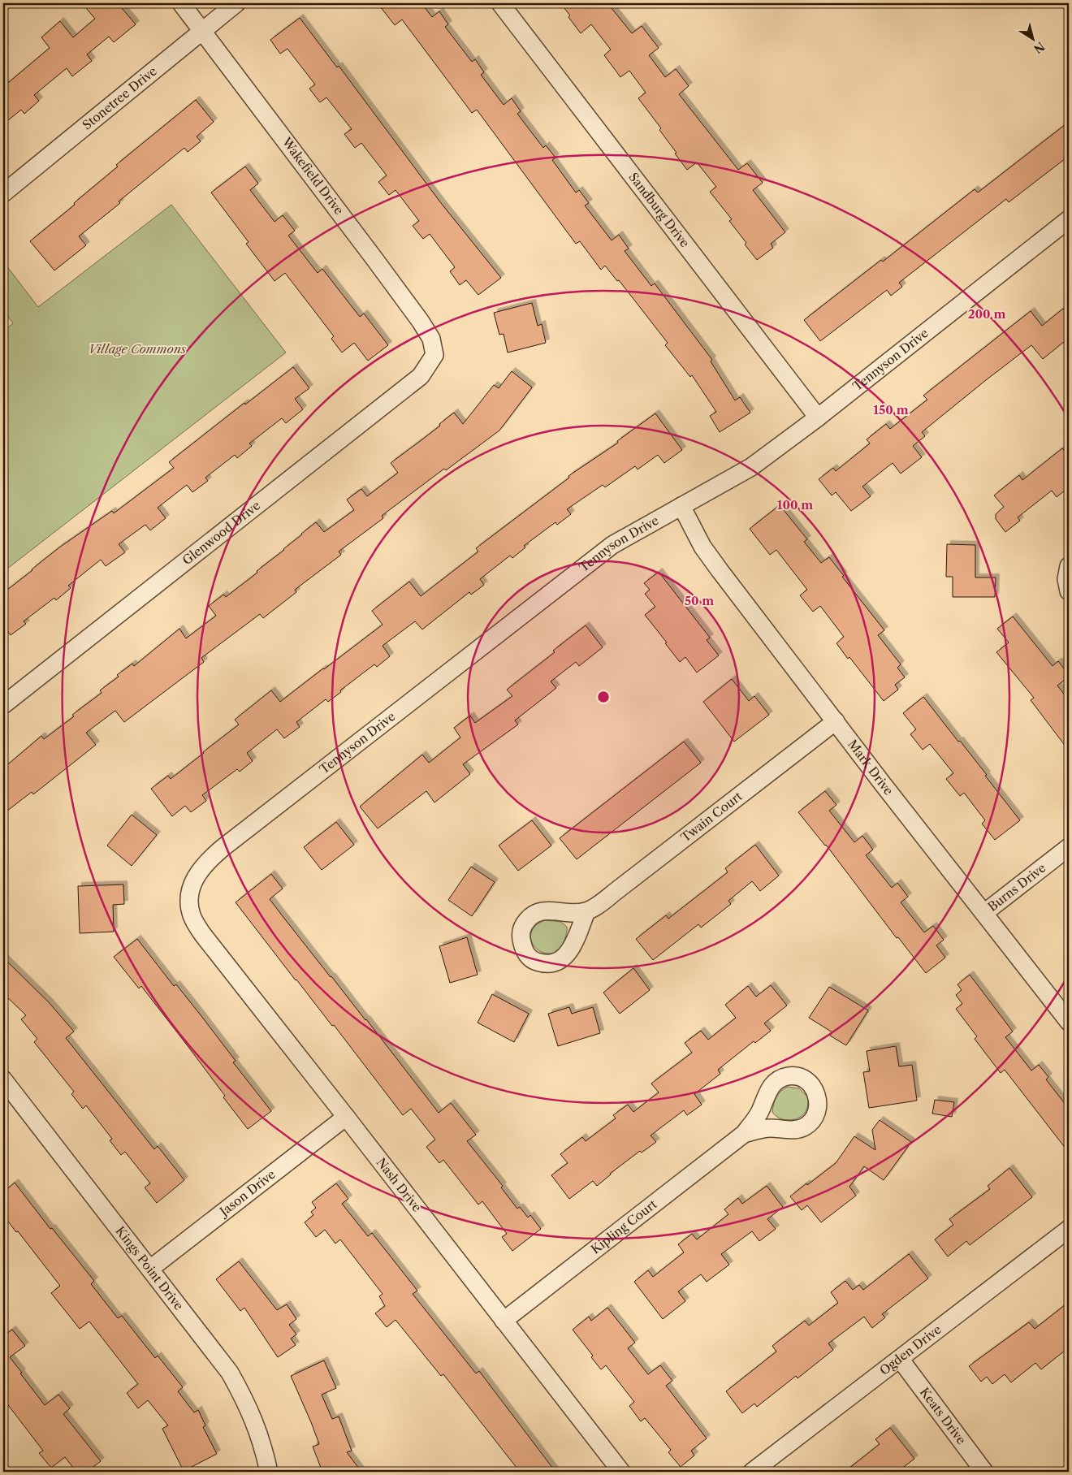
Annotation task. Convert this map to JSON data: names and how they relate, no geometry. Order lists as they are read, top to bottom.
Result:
{
  "streets": {
    "street": [
      "Stonetree Drive",
      "Wakefield Drive",
      "Sandburg Drive",
      "Tennyson Drive",
      "Glenwood Drive",
      "Mark Drive",
      "Twain Court",
      "Burns Drive",
      "Nash Drive",
      "Jason Drive",
      "Kipling Court",
      "Kings Point Drive",
      "Ogden Drive",
      "Keats Drive"
    ]
  },
  "crossings": [
    ["Stonetree Drive", "Wakefield Drive"],
    ["Wakefield Drive", "Glenwood Drive"],
    ["Sandburg Drive", "Tennyson Drive"],
    ["Tennyson Drive", "Mark Drive"],
    ["Tennyson Drive", "Nash Drive"],
    ["Mark Drive", "Twain Court"],
    ["Mark Drive", "Burns Drive"],
    ["Nash Drive", "Jason Drive"],
    ["Nash Drive", "Kipling Court"],
    ["Jason Drive", "Kings Point Drive"],
    ["Ogden Drive", "Keats Drive"]
  ],
  "parks": ["Village Commons"],
  "north": "bottom right",
  "rings": [
    "200 m",
    "150 m",
    "100 m",
    "50 m"
  ]
}
